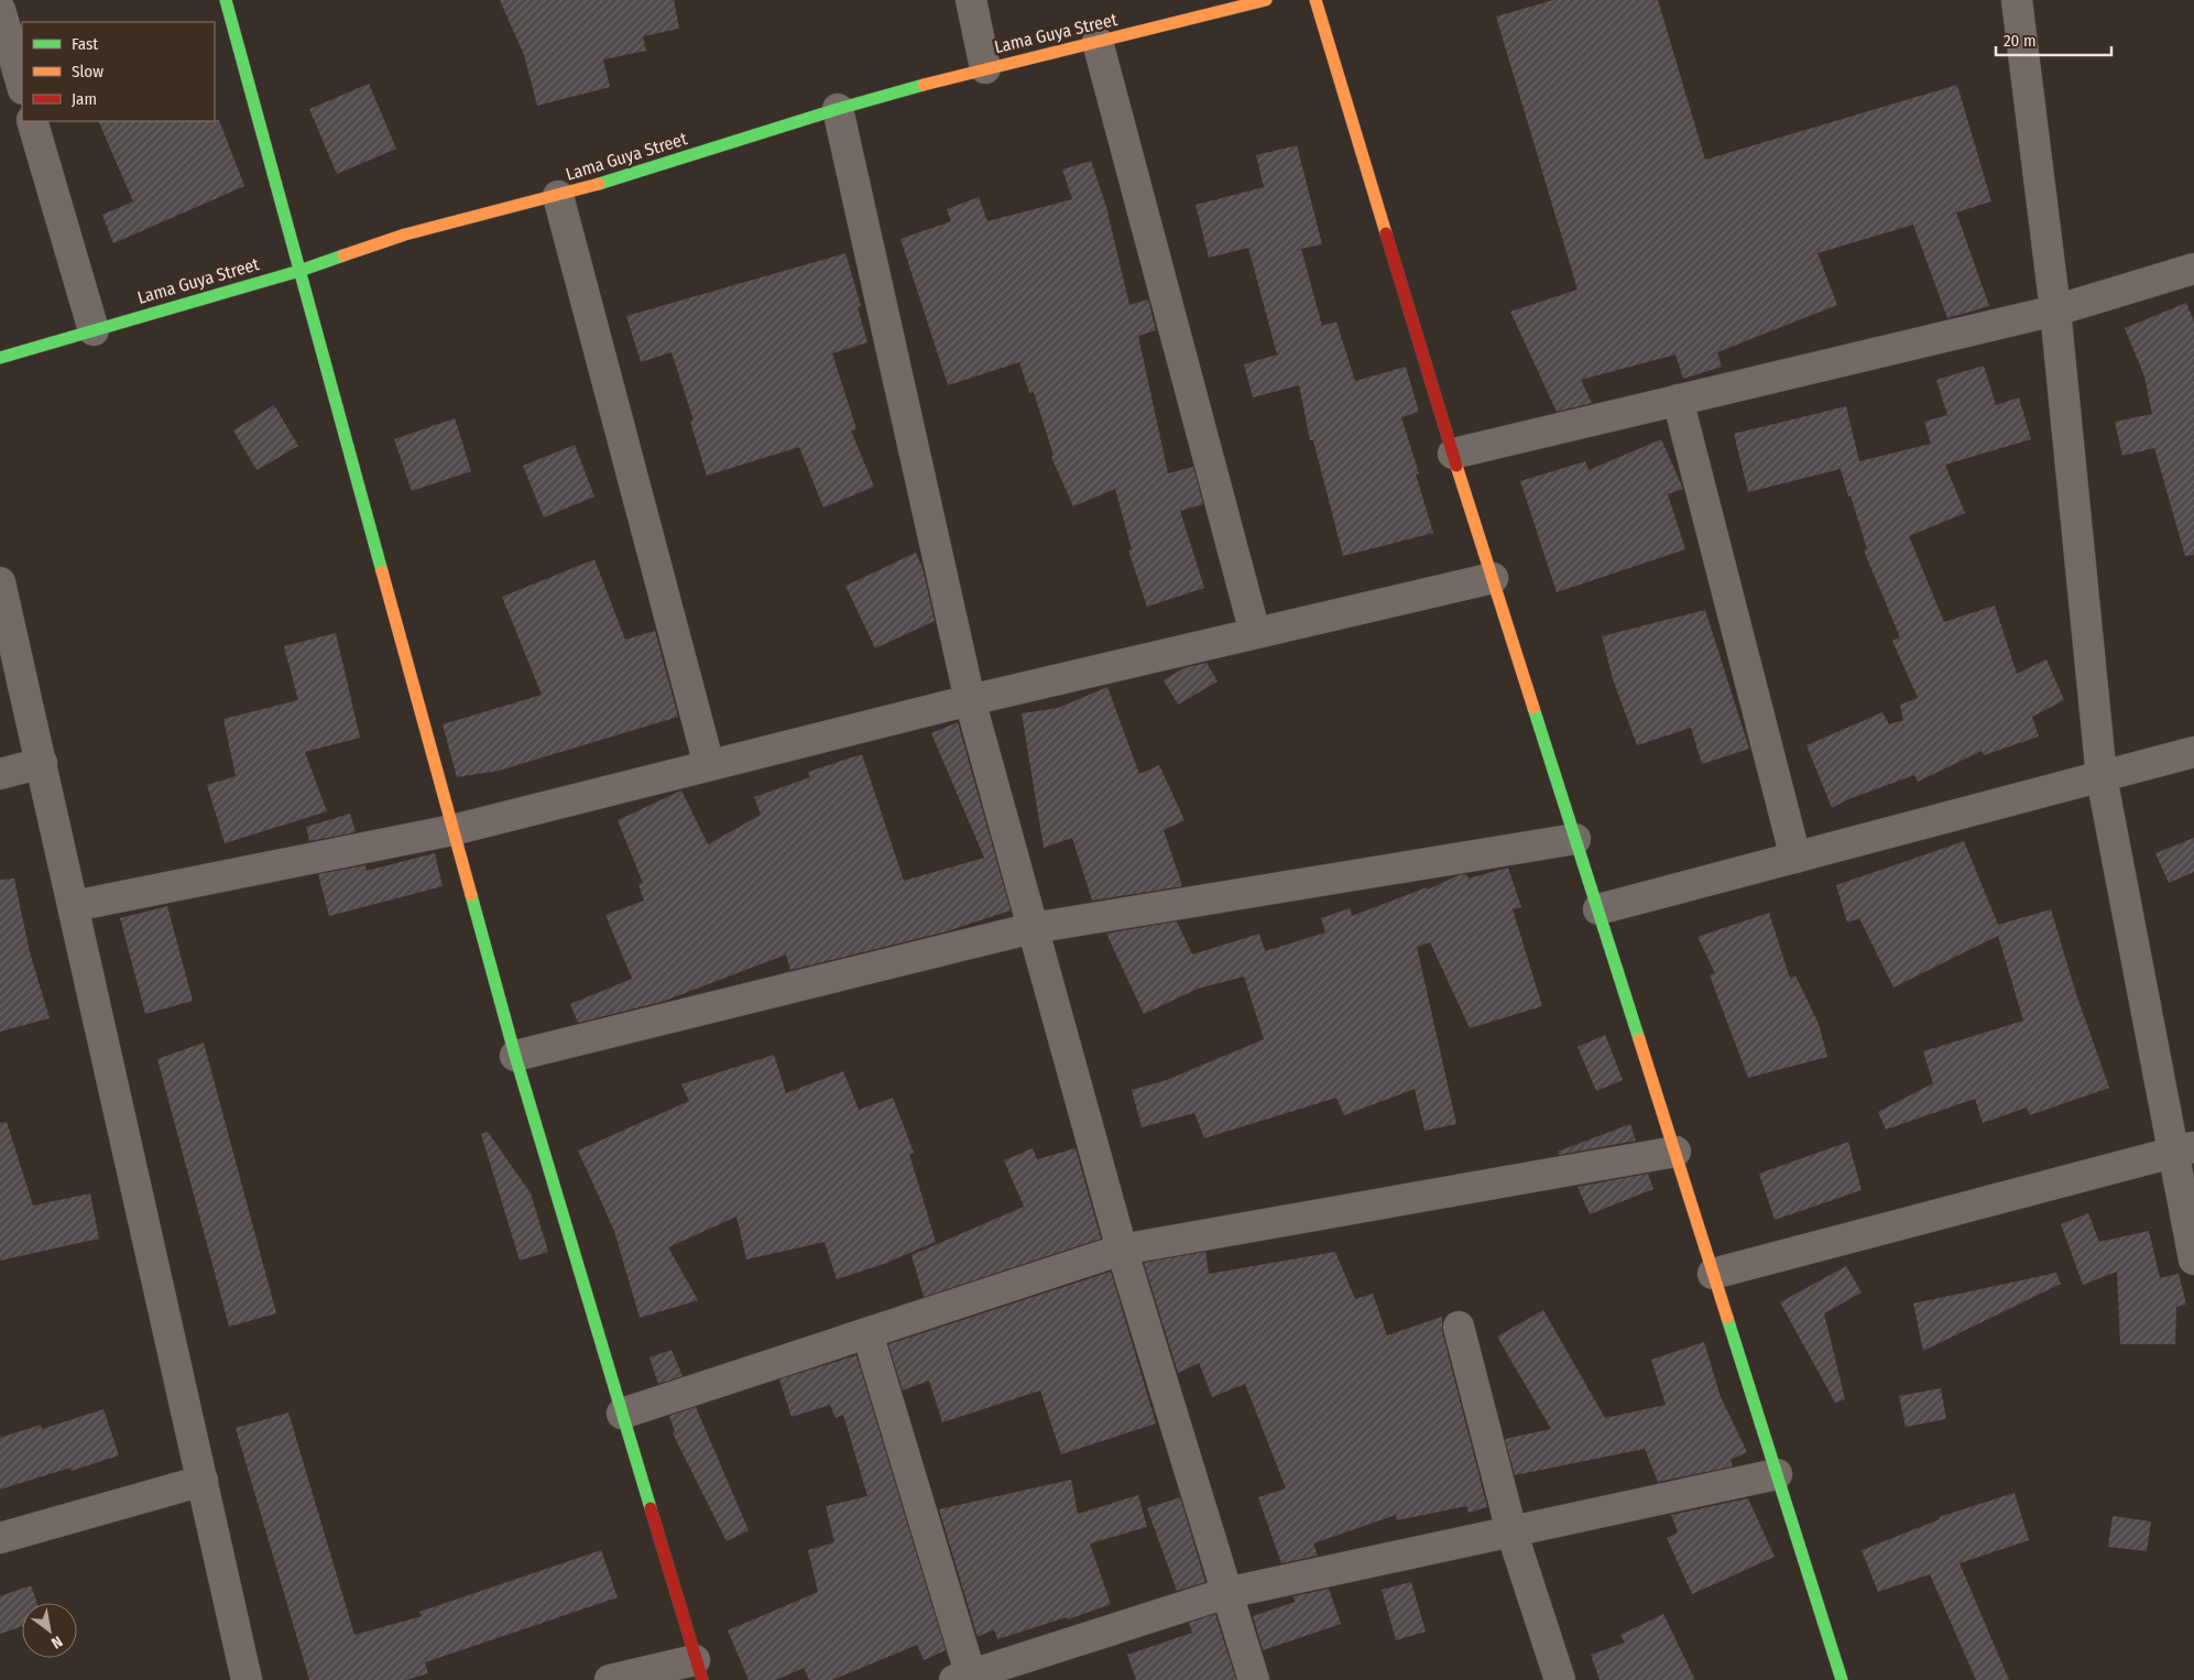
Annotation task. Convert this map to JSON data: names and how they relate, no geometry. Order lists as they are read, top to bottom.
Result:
{
  "streets": {
    "street": ["Lama Guya Street"]
  },
  "legend": ["Fast", "Slow", "Jam"],
  "scale_bar": "20 m",
  "north": "bottom right"
}
